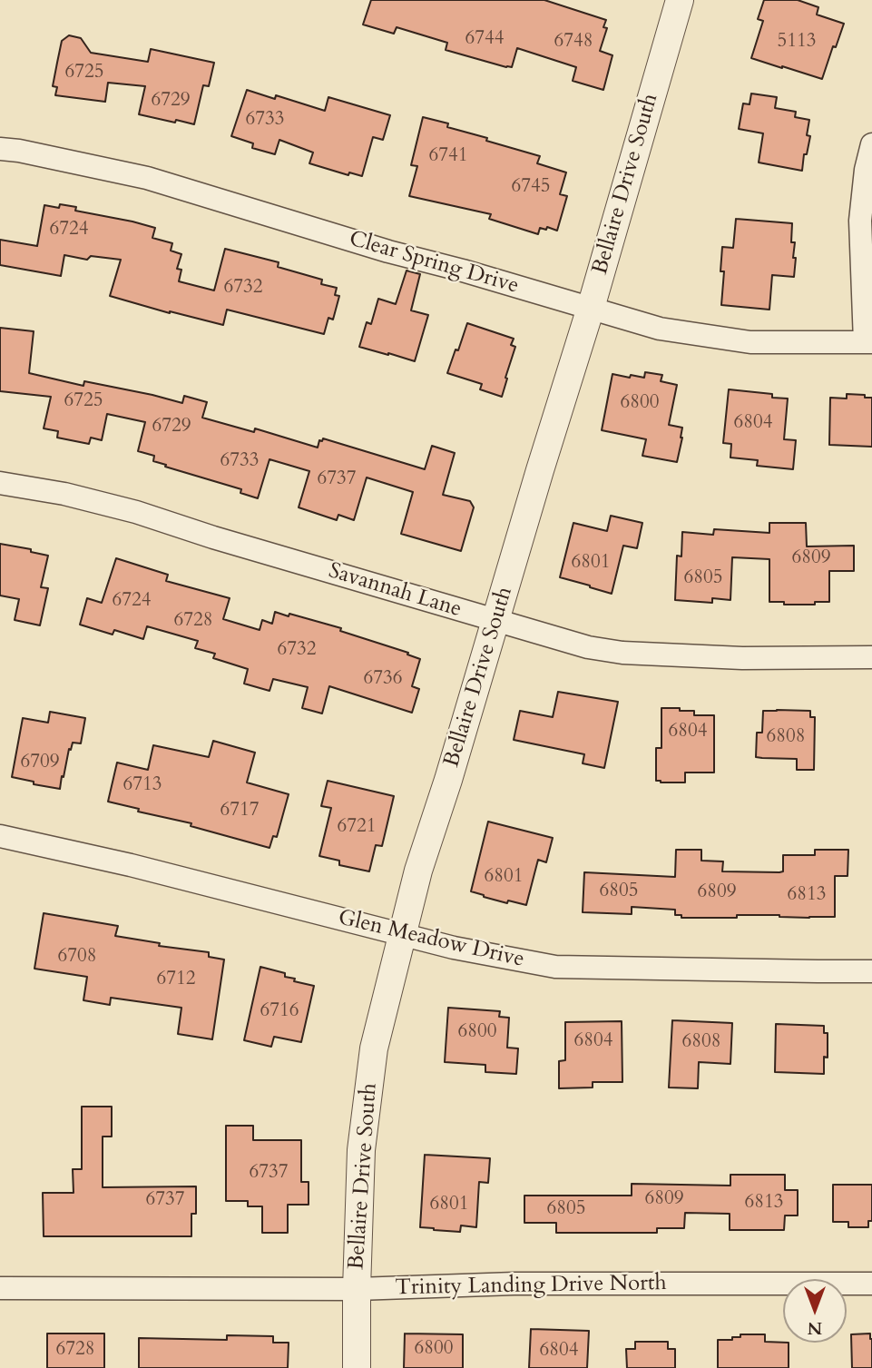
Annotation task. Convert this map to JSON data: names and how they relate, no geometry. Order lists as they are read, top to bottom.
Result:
{
  "streets": {
    "street": [
      "Bellaire Drive South",
      "Clear Spring Drive",
      "Savannah Lane",
      "Glen Meadow Drive",
      "Trinity Landing Drive North"
    ]
  },
  "crossings": [
    ["Bellaire Drive South", "Clear Spring Drive"],
    ["Bellaire Drive South", "Savannah Lane"],
    ["Bellaire Drive South", "Glen Meadow Drive"],
    ["Bellaire Drive South", "Trinity Landing Drive North"]
  ],
  "house_numbers": [
    "6744",
    "6748",
    "5113",
    "6725",
    "6729",
    "6733",
    "6741",
    "6745",
    "6724",
    "6732",
    "6725",
    "6800",
    "6804",
    "6729",
    "6733",
    "6737",
    "6809",
    "6801",
    "6805",
    "6724",
    "6728",
    "6732",
    "6736",
    "6804",
    "6808",
    "6709",
    "6713",
    "6717",
    "6721",
    "6801",
    "6805",
    "6809",
    "6813",
    "6708",
    "6712",
    "6716",
    "6800",
    "6804",
    "6808",
    "6737",
    "6809",
    "6737",
    "6813",
    "6801",
    "6805",
    "6800",
    "6728",
    "6804"
  ],
  "north": "bottom"
}
